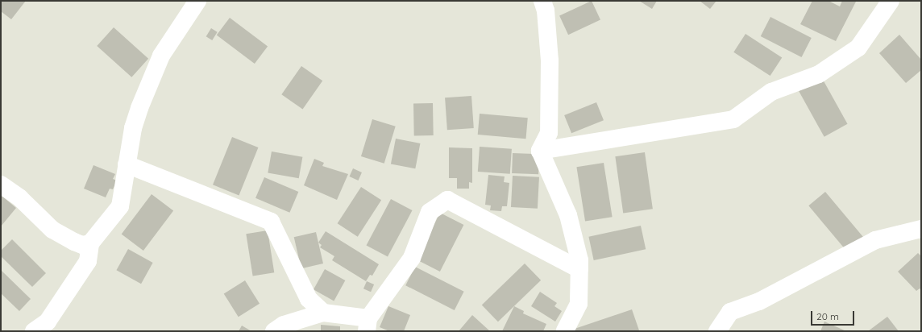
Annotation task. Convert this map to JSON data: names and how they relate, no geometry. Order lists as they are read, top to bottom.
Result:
{
  "scale_bar": "20 m"
}
